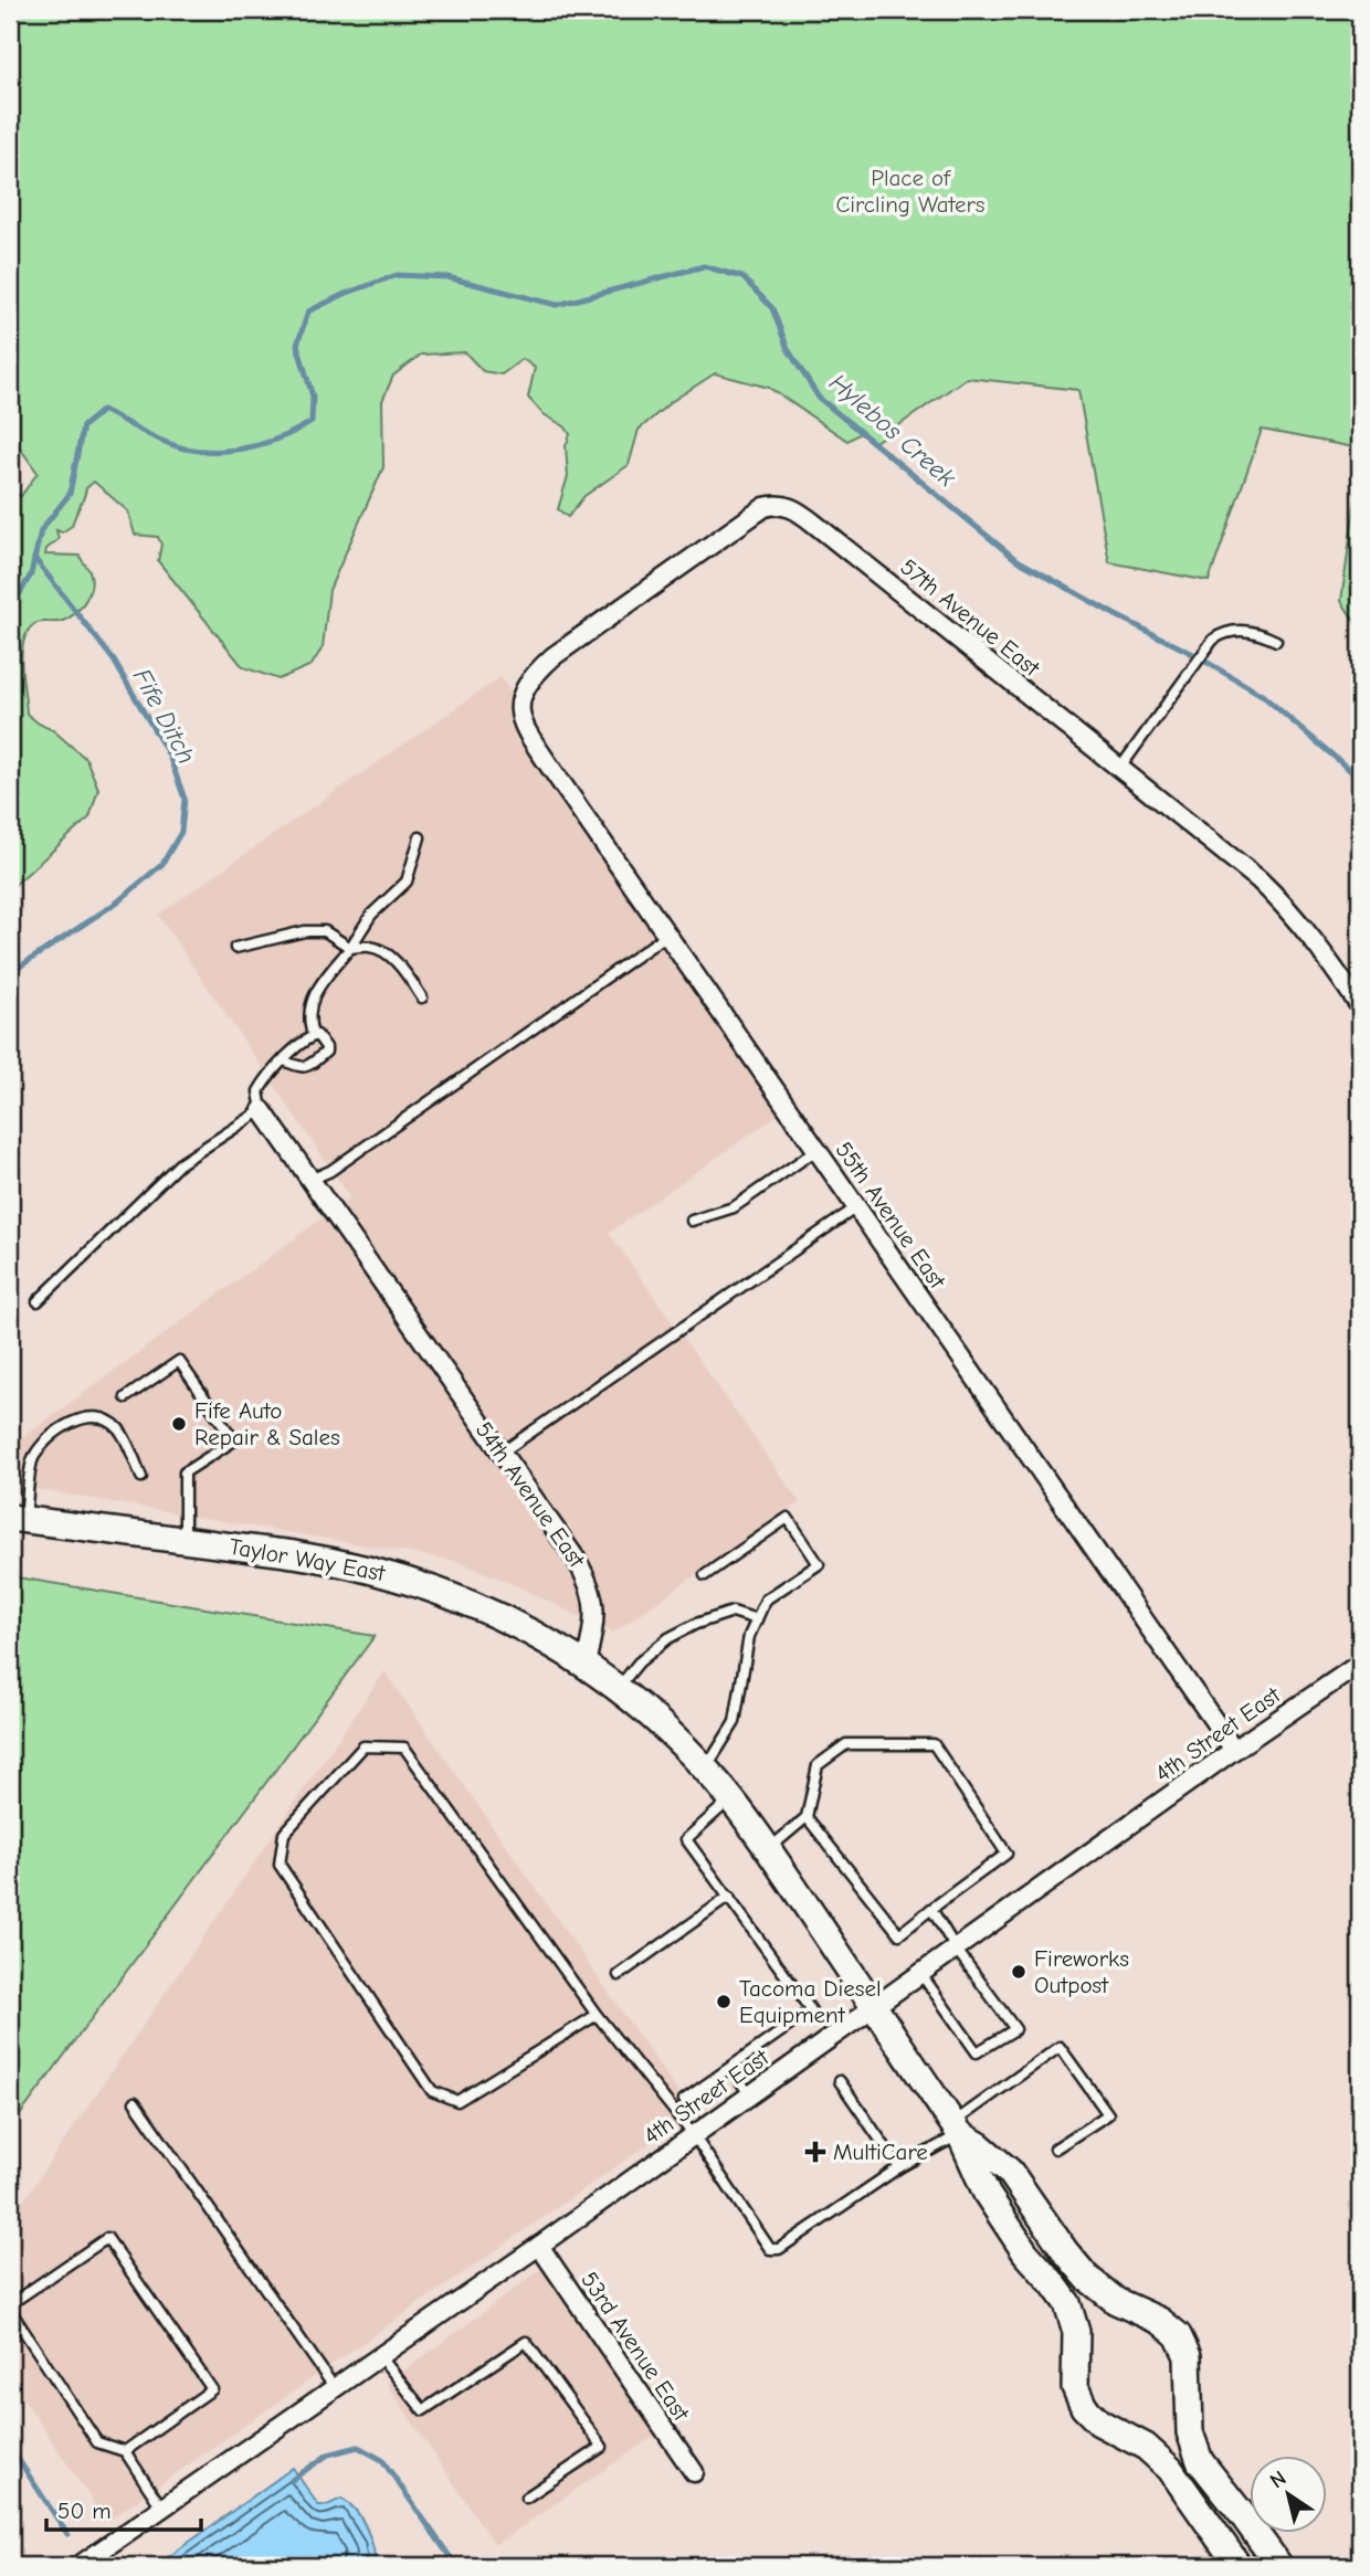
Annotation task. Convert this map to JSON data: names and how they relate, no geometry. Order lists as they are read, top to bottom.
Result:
{
  "streets": {
    "main road": ["Taylor Way East"],
    "street": [
      "57th Avenue East",
      "55th Avenue East",
      "54th Avenue East",
      "4th Street East",
      "53rd Avenue East"
    ]
  },
  "crossings": [
    ["57th Avenue East", "55th Avenue East"],
    ["55th Avenue East", "4th Street East"],
    ["54th Avenue East", "Taylor Way East"],
    ["4th Street East", "53rd Avenue East"]
  ],
  "water": ["Hylebos Creek", "Fife Ditch"],
  "parks": ["Place of Circling Waters"],
  "places": {
    "other": ["Fife Auto Repair & Sales", "Fireworks Outpost", "Tacoma Diesel Equipment"],
    "health": ["MultiCare"]
  },
  "scale_bar": "50 m",
  "north": "top left"
}
